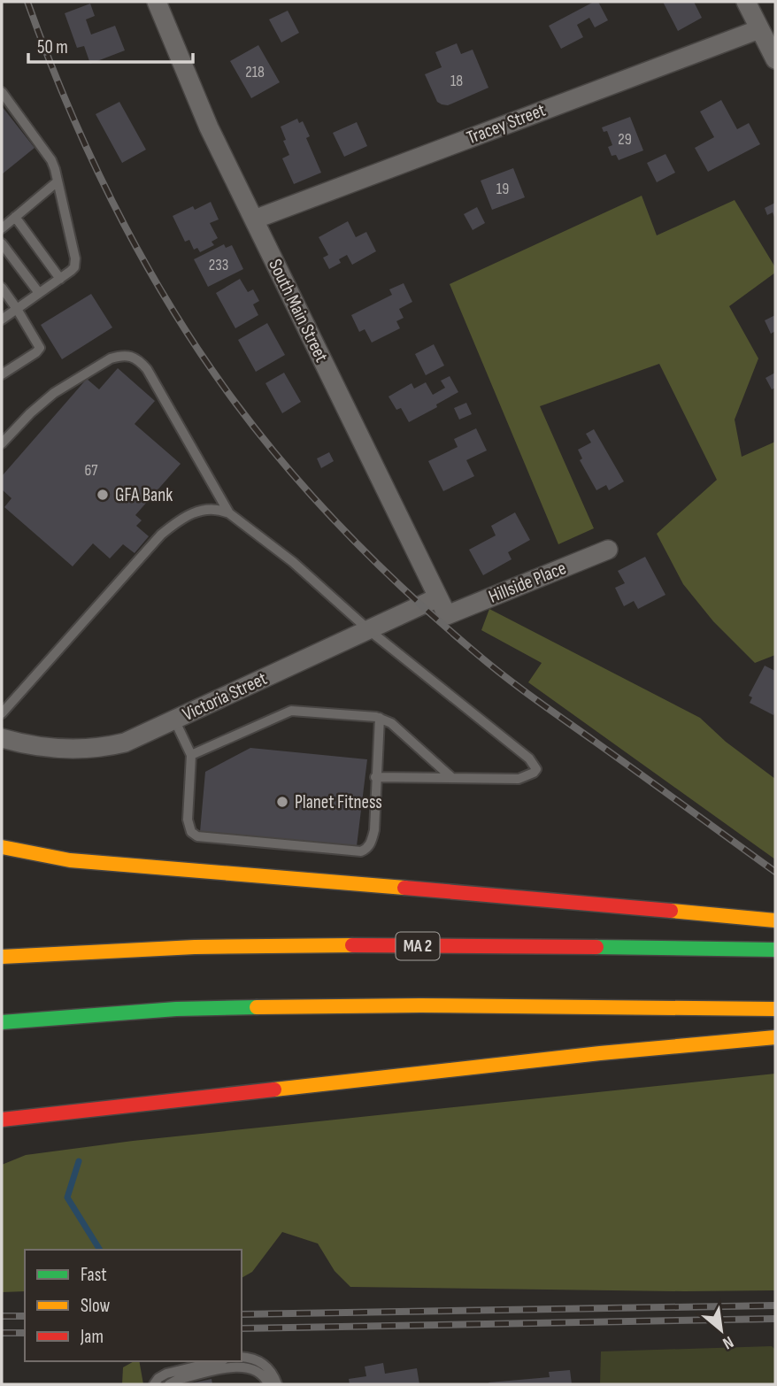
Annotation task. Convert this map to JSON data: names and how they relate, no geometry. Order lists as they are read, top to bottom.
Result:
{
  "streets": {
    "highway": ["MA 2"],
    "street": [
      "Tracey Street",
      "South Main Street",
      "Hillside Place",
      "Victoria Street"
    ]
  },
  "crossings": [
    ["Tracey Street", "South Main Street"],
    ["South Main Street", "Hillside Place"],
    ["South Main Street", "Victoria Street"]
  ],
  "places": ["GFA Bank", "Planet Fitness"],
  "house_numbers": [
    "218",
    "18",
    "29",
    "19",
    "233",
    "67"
  ],
  "legend": ["Fast", "Slow", "Jam"],
  "scale_bar": "50 m",
  "north": "bottom right"
}
